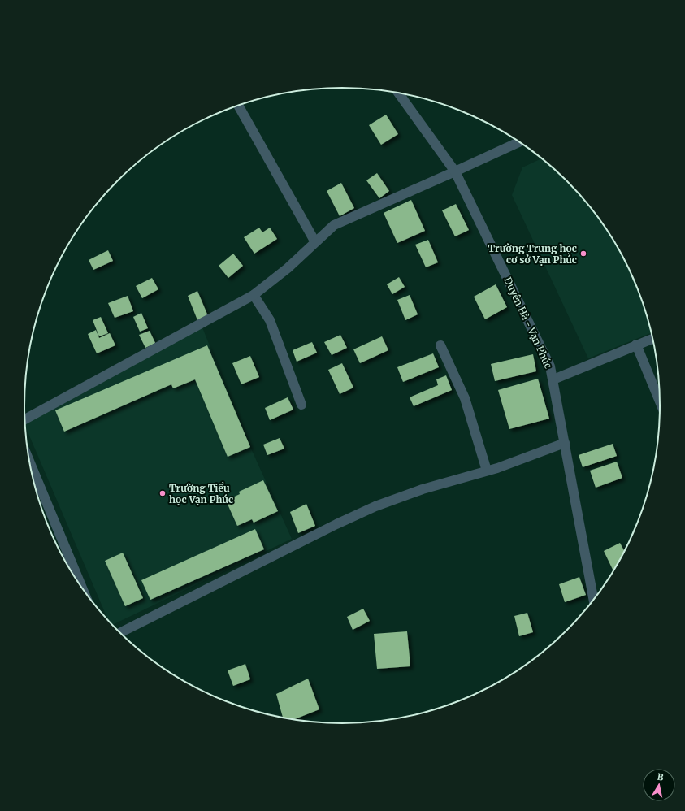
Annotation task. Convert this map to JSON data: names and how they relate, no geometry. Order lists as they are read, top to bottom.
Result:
{
  "streets": {
    "street": ["Duyên Hà - Vạn Phúc"]
  },
  "places": ["Trường Trung học cơ sở Vạn Phúc", "Trường Tiểu học Vạn Phúc"],
  "north": "top"
}
